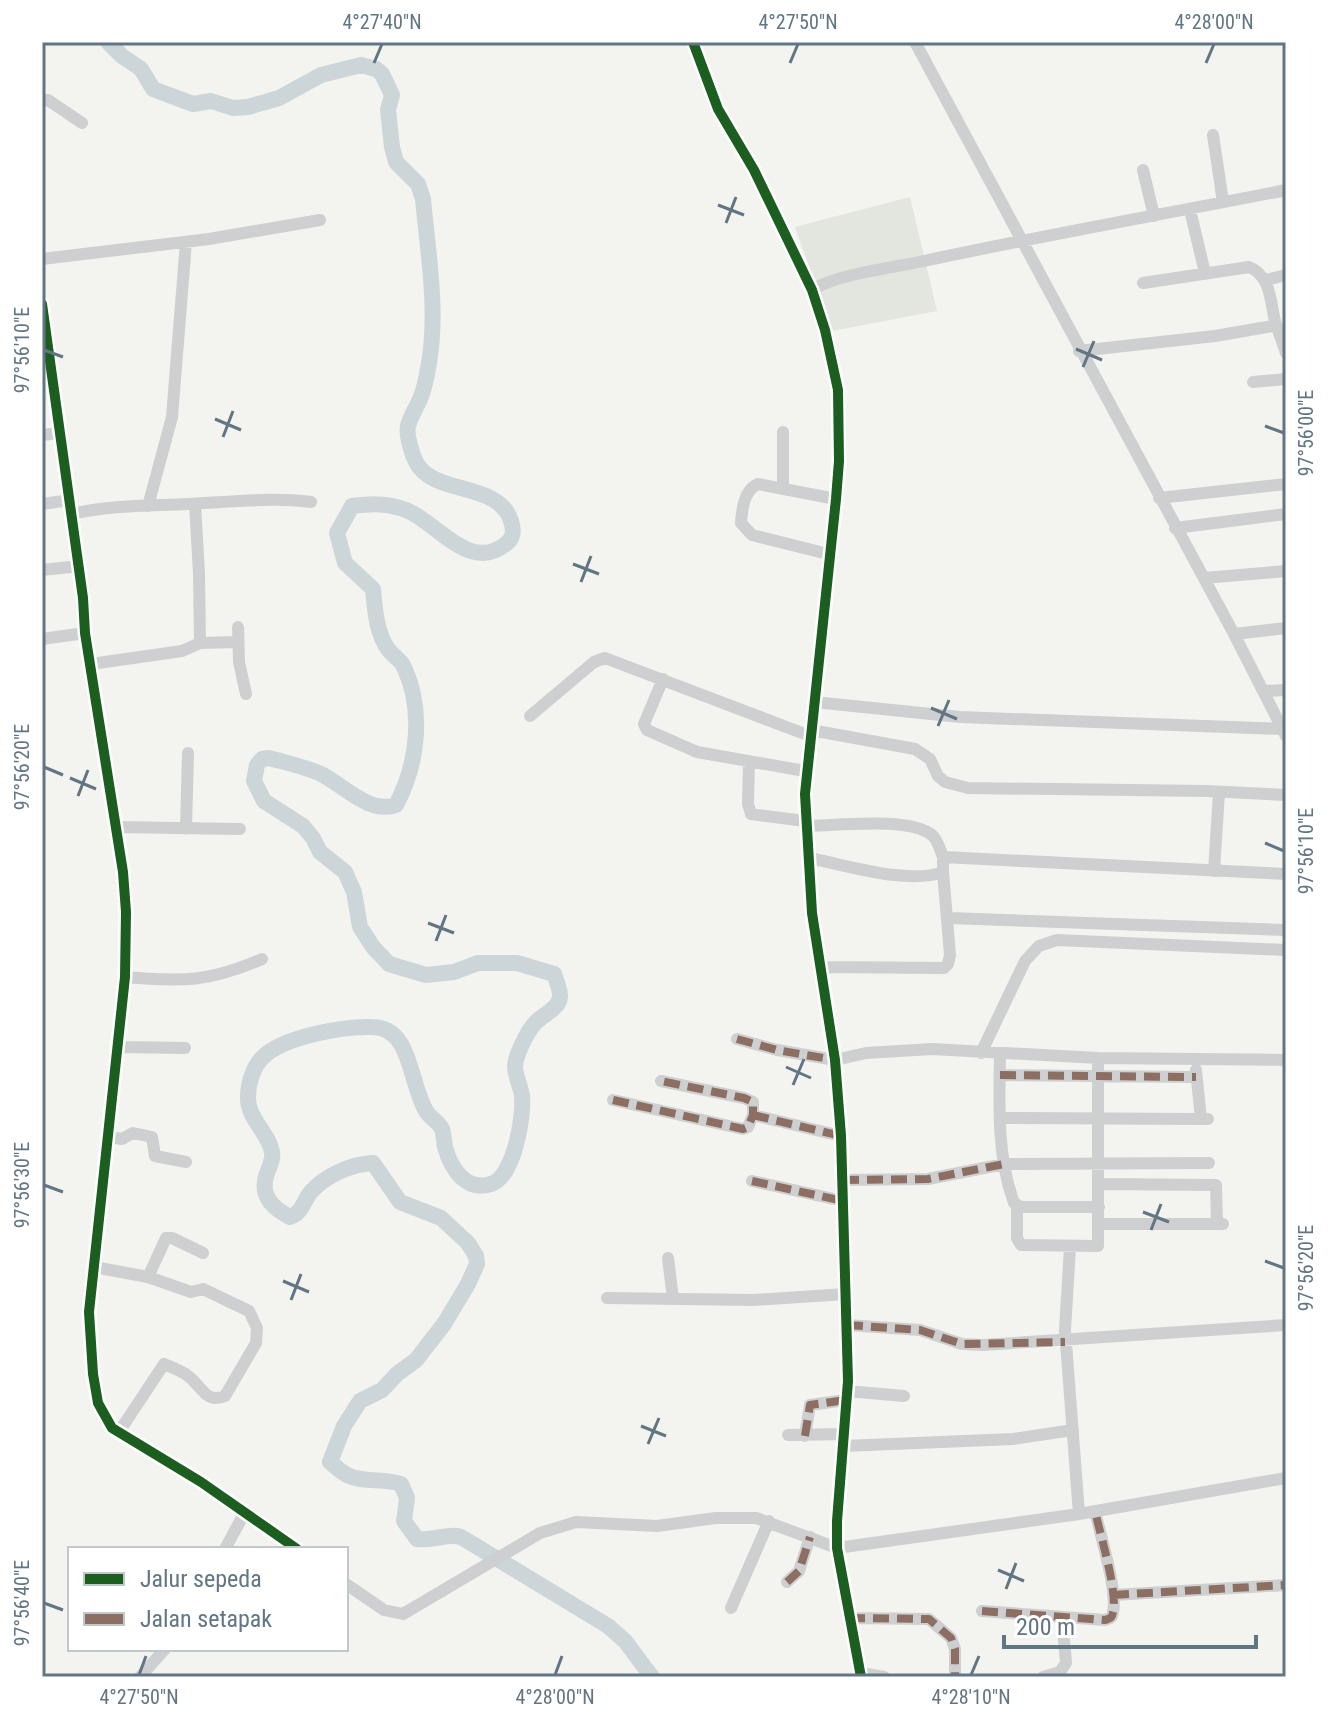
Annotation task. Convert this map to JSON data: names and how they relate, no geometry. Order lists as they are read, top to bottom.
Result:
{
  "legend": ["Jalur sepeda", "Jalan setapak"],
  "scale_bar": "200 m",
  "coordinates": [
    "4°27'40\"N",
    "4°27'50\"N",
    "4°28'00\"N",
    "97°56'10\"E",
    "97°56'00\"E",
    "97°56'20\"E",
    "97°56'30\"E",
    "97°56'40\"E",
    "4°28'10\"N"
  ]
}
